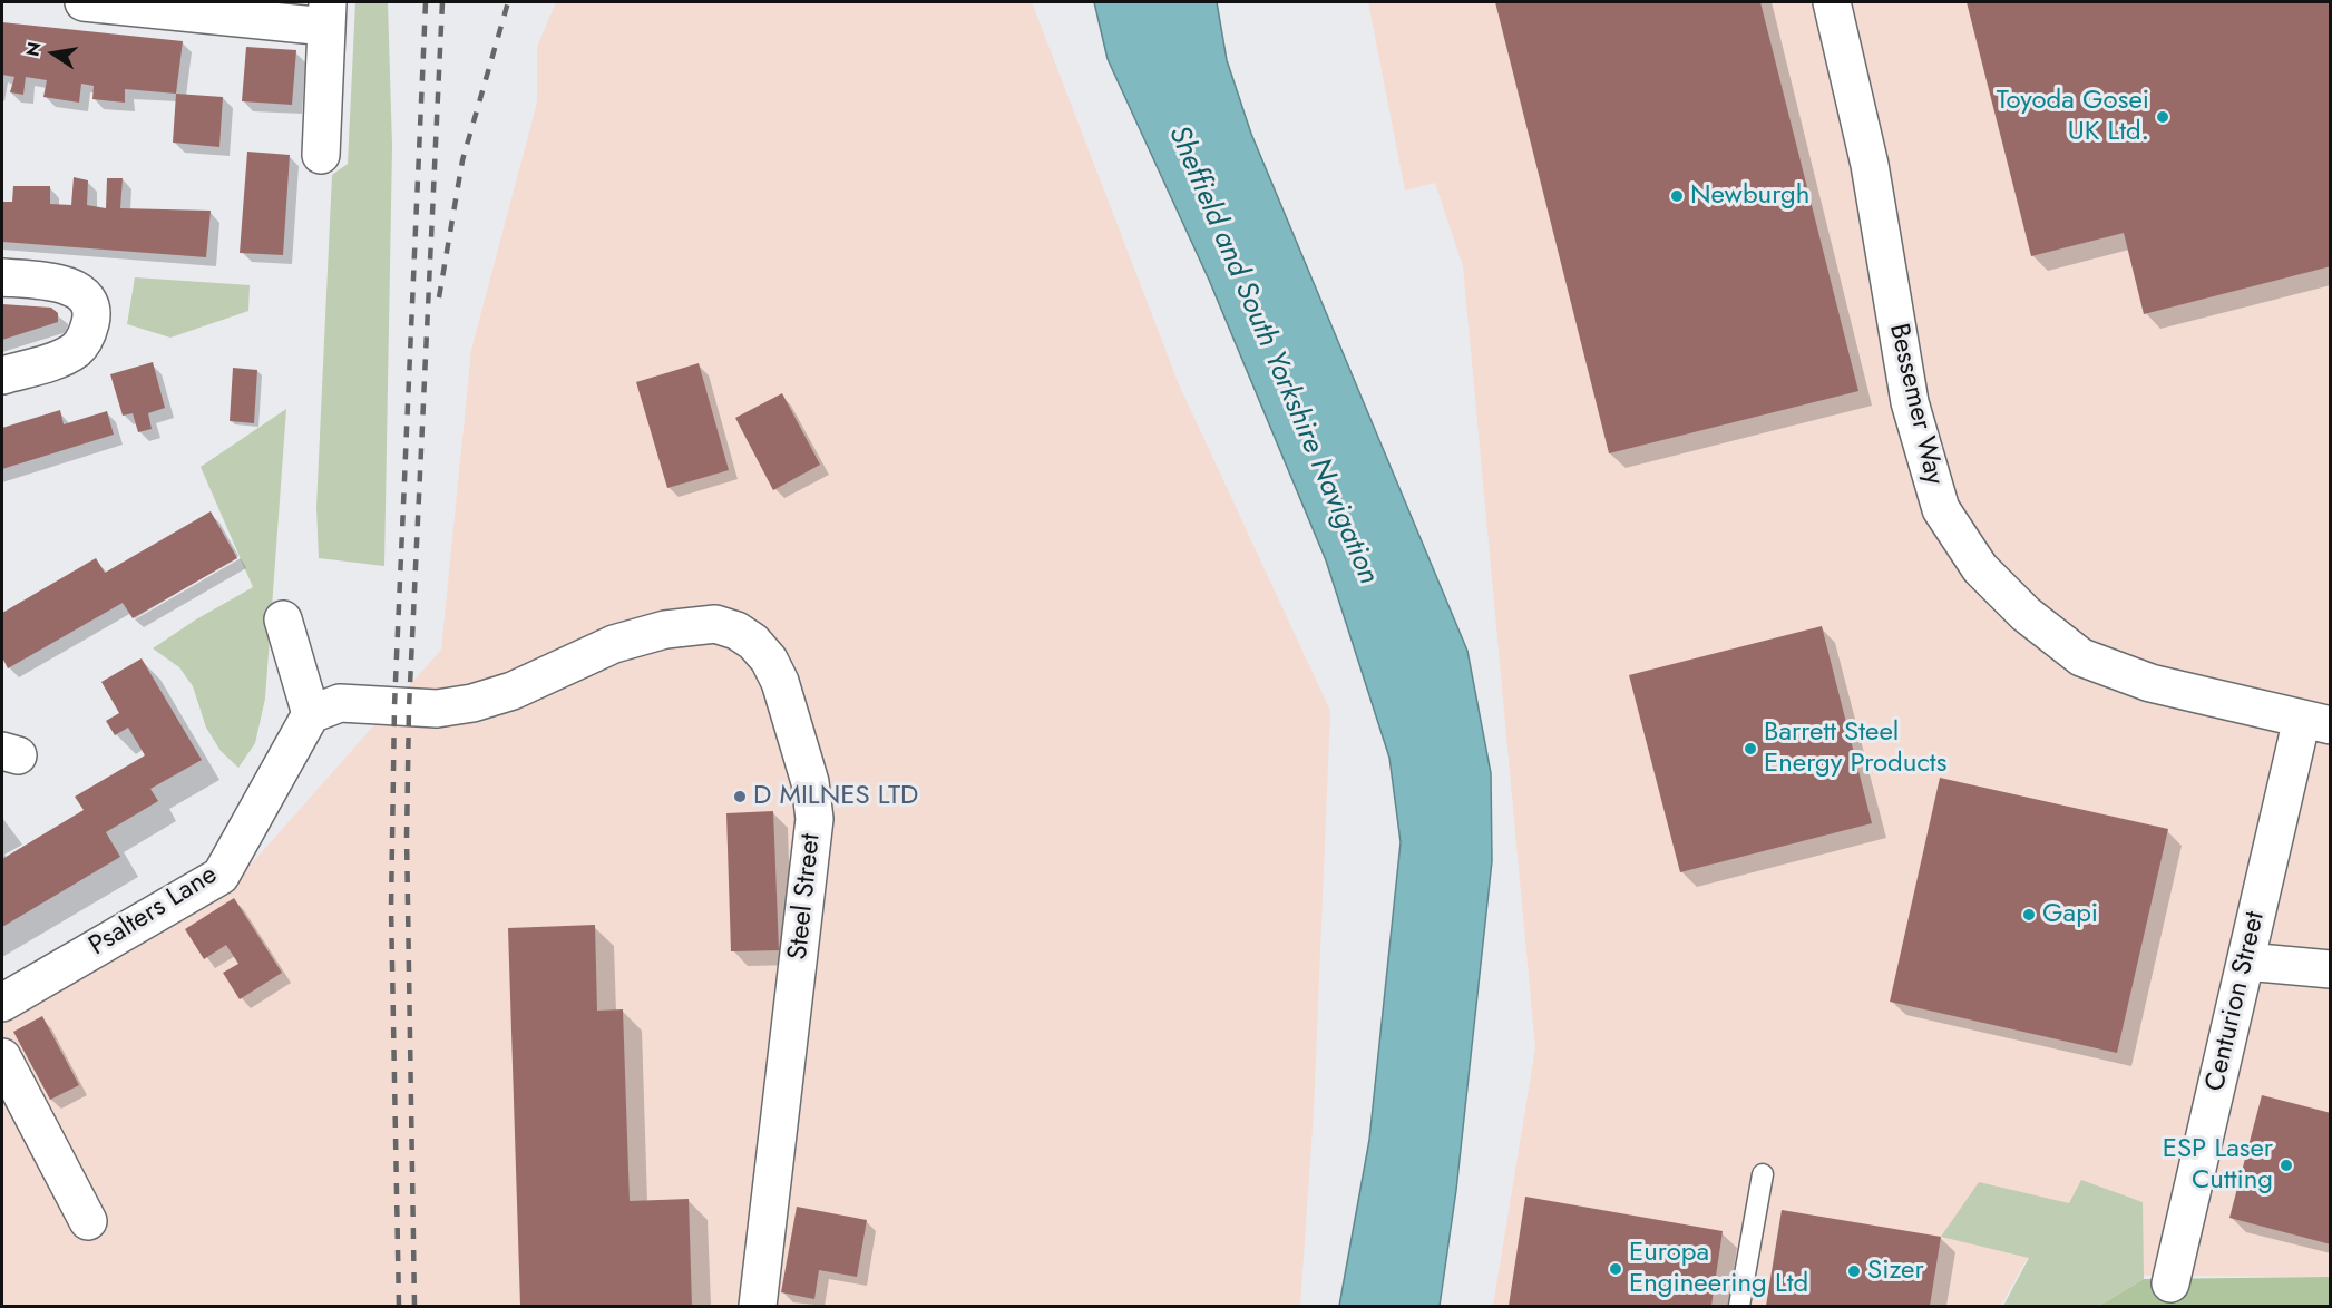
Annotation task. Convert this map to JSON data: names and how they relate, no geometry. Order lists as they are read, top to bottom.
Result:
{
  "streets": {
    "street": [
      "Bessemer Way",
      "Steel Street",
      "Psalters Lane",
      "Centurion Street"
    ]
  },
  "crossings": [
    ["Bessemer Way", "Centurion Street"],
    ["Steel Street", "Psalters Lane"]
  ],
  "water": ["Sheffield and South Yorkshire Navigation"],
  "places": [
    "Toyoda Gosei UK Ltd.",
    "Newburgh",
    "Barrett Steel Energy Products",
    "D MILNES LTD",
    "Gapi",
    "ESP Laser Cutting",
    "Europa Engineering Ltd",
    "Sizer"
  ],
  "north": "left"
}
